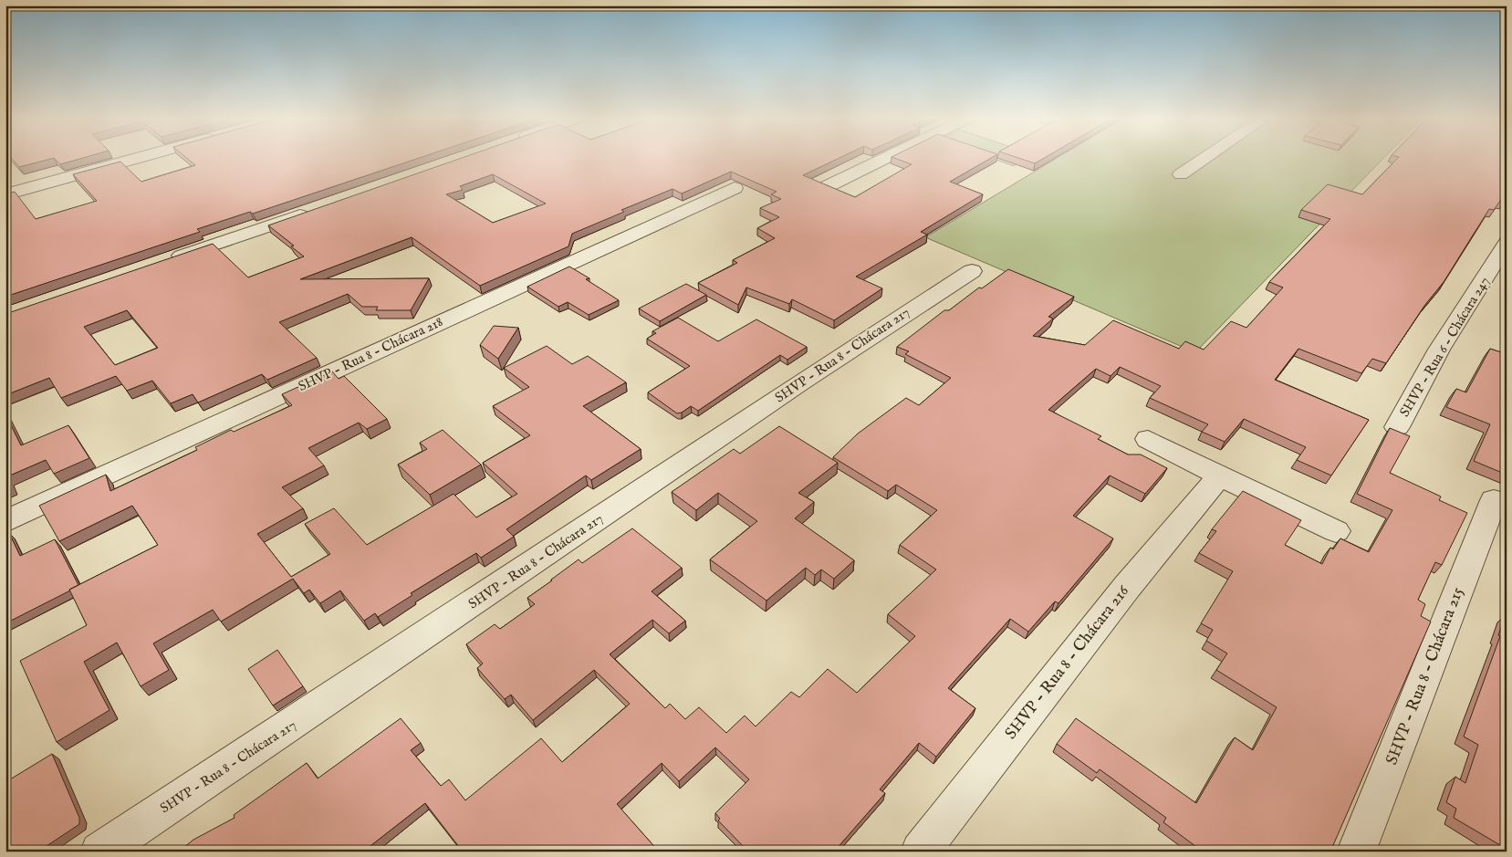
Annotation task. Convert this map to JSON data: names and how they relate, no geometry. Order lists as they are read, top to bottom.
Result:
{
  "streets": {
    "street": [
      "SHVP - Rua 6 - Chácara 247",
      "SHVP - Rua 8 - Chácara 218",
      "SHVP - Rua 8 - Chácara 217",
      "SHVP - Rua 8 - Chácara 216",
      "SHVP - Rua 8 - Chácara 215"
    ]
  }
}
